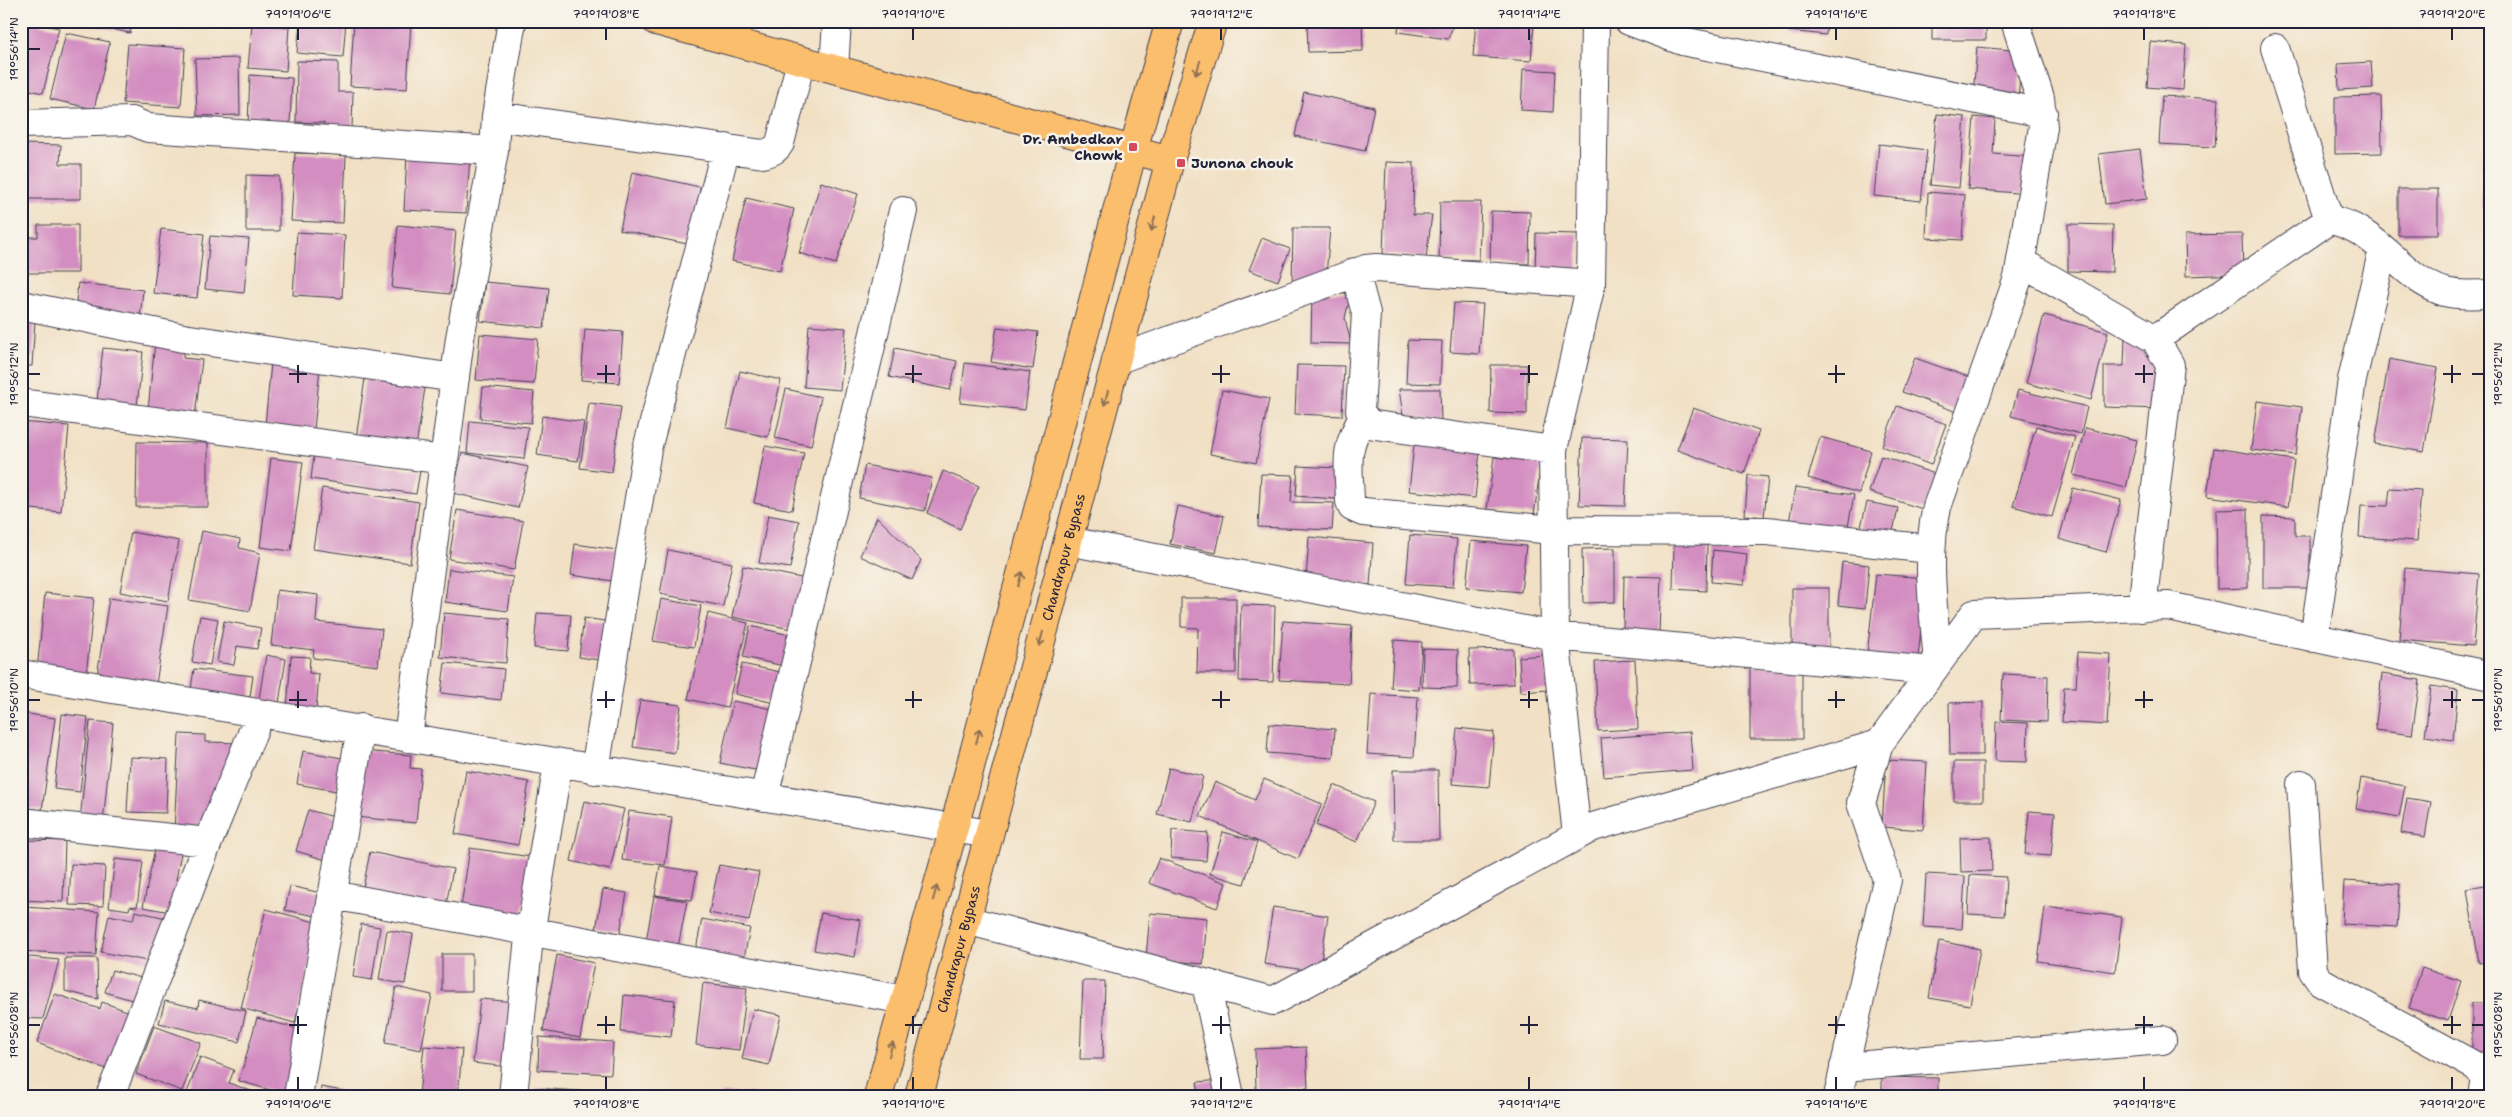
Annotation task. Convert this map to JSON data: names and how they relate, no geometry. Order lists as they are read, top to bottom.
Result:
{
  "streets": {
    "main road": ["Chandrapur Bypass"]
  },
  "places": {
    "transit": ["Dr. Ambedkar Chowk", "Junona chouk"]
  },
  "coordinates": [
    "79°19'06\"E",
    "79°19'08\"E",
    "79°19'10\"E",
    "79°19'12\"E",
    "79°19'14\"E",
    "79°19'16\"E",
    "79°19'18\"E",
    "79°19'20\"E",
    "19°56'14\"N",
    "19°56'12\"N",
    "19°56'10\"N",
    "19°56'08\"N"
  ]
}
